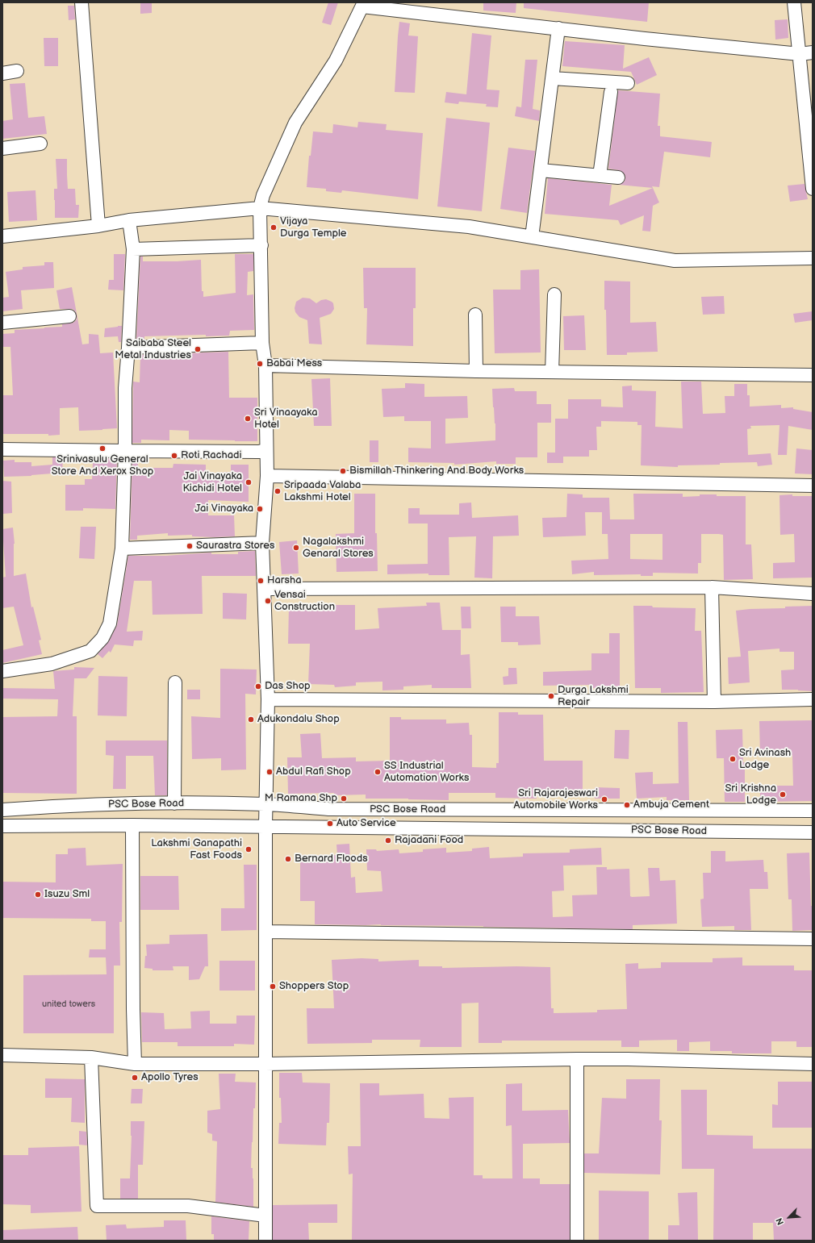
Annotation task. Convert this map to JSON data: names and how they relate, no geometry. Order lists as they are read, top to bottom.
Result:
{
  "streets": {
    "street": ["PSC Bose Road"]
  },
  "places": [
    "Vijaya Durga Temple",
    "Saibaba Steel Metal Industries",
    "Babai Mess",
    "Sri Vinaayaka Hotel",
    "Srinivasulu General Store And Xerox Shop",
    "Roti Rachadi",
    "Bismillah Thinkering And Body Works",
    "Jai Vinayaka Kichidi Hotel",
    "Sripaada Valaba Lakshmi Hotel",
    "Jai Vinayaka",
    "Saurastra Stores",
    "Nagalakshmi Genaral Stores",
    "Harsha",
    "Vensai Construction",
    "Das Shop",
    "Durga Lakshmi Repair",
    "Adukondalu Shop",
    "Sri Avinash Lodge",
    "Abdul Rafi Shop",
    "SS Industrial Automation Works",
    "Sri Krishna Lodge",
    "M Ramana Shp",
    "Sri Rajarajeswari Automobile Works",
    "Ambuja Cement",
    "Auto Service",
    "Rajadani Food",
    "Lakshmi Ganapathi Fast Foods",
    "Bernard Floods",
    "Isuzu Sml",
    "Shoppers Stop",
    "Apollo Tyres"
  ],
  "house_numbers": ["united towers"],
  "north": "bottom left"
}
